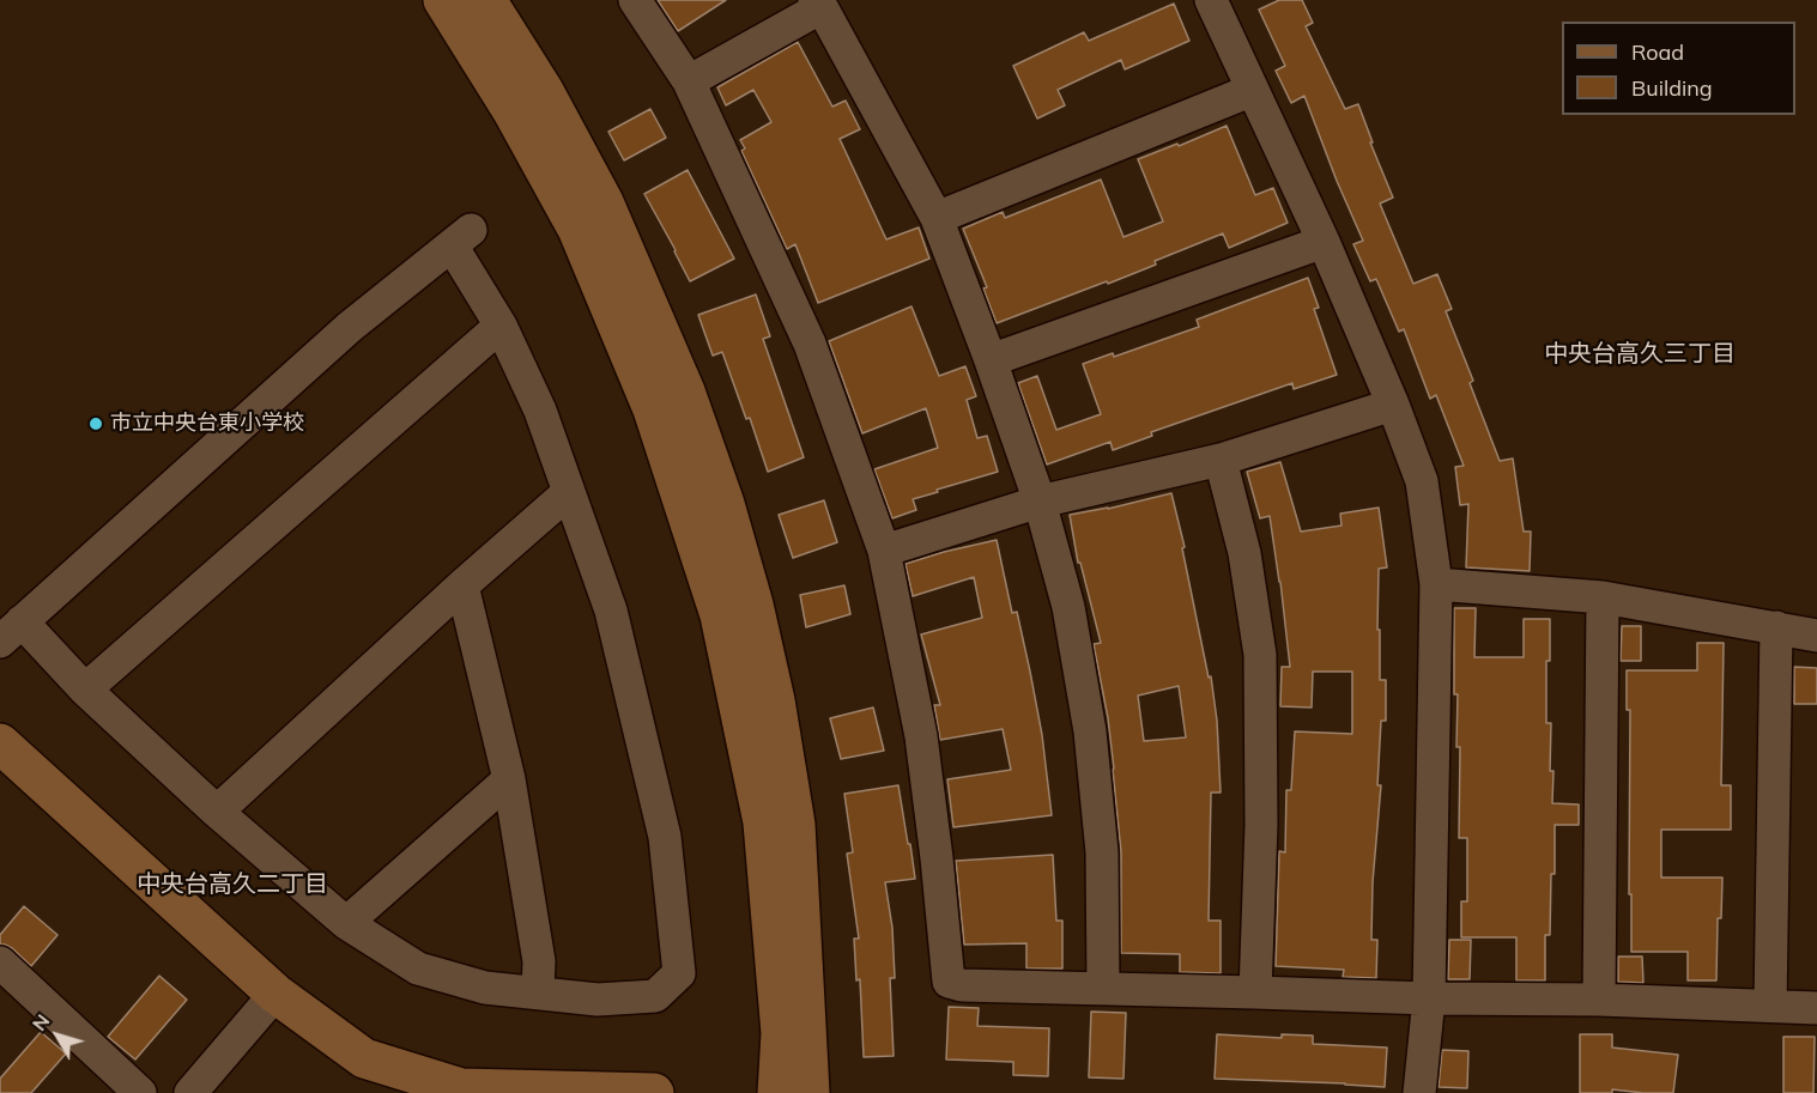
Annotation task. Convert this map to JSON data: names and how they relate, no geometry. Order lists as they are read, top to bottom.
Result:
{
  "districts": ["中央台高久三丁目", "中央台高久二丁目"],
  "places": ["市立中央台東小学校"],
  "legend": ["Road", "Building"],
  "north": "top left"
}
